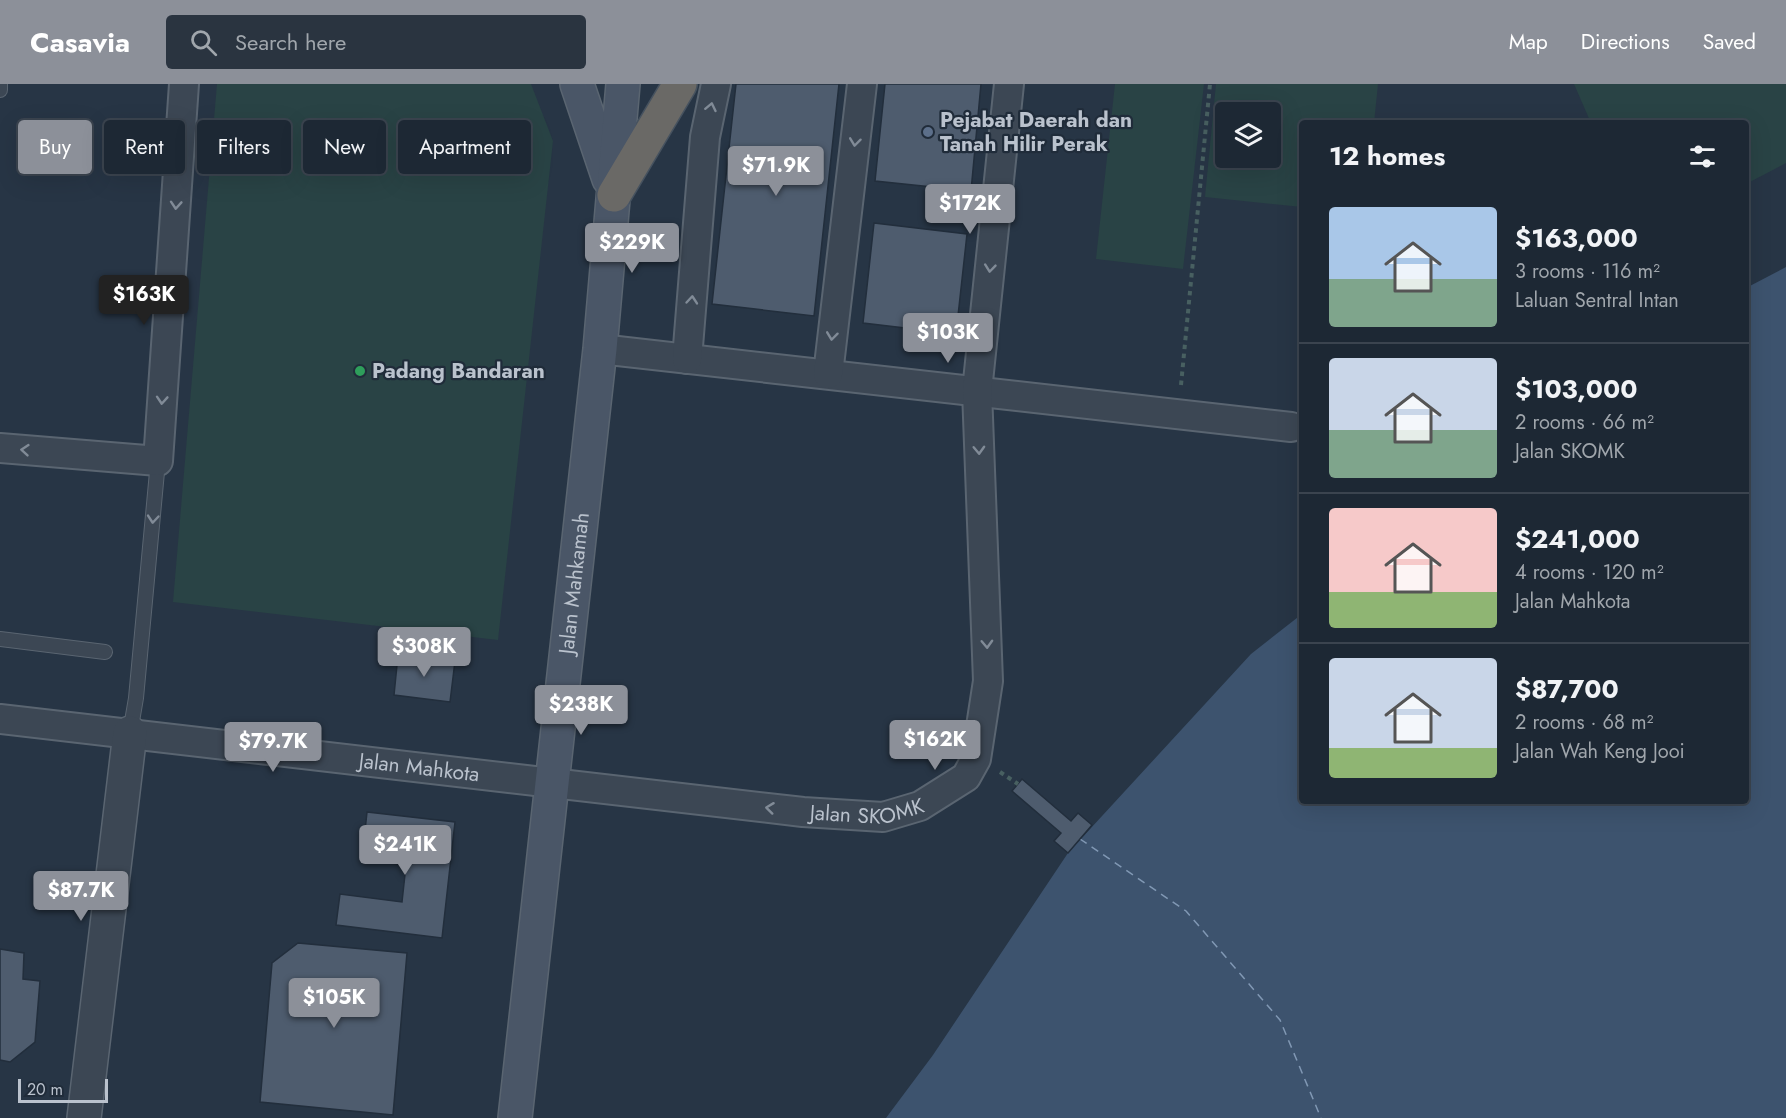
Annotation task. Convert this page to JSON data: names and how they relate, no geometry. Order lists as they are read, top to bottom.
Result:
{
  "streets": {
    "main road": ["Jalan Mahkamah"],
    "street": ["Jalan Mahkota", "Jalan SKOMK"]
  },
  "crossings": [
    ["Jalan Mahkamah", "Jalan Mahkota"],
    ["Jalan Mahkamah", "Jalan SKOMK"],
    ["Jalan Mahkota", "Jalan SKOMK"]
  ],
  "places": ["Pejabat Daerah dan Tanah Hilir Perak", "Padang Bandaran"],
  "scale_bar": "20 m",
  "page": {
    "header": "Casavia",
    "search": "Search here",
    "nav": ["Map", "Directions", "Saved"],
    "chip": [
      "Buy",
      "Rent",
      "Filters",
      "New",
      "Apartment"
    ],
    "heading": "12 homes",
    "price": [
      "$71.9K",
      "$172K",
      "$229K",
      "$163K",
      "$103K",
      "$308K",
      "$238K",
      "$162K",
      "$79.7K",
      "$241K",
      "$87.7K",
      "$105K"
    ],
    "list": [
      {
        "name": "$163,000",
        "note": "3 rooms · 116 m² · Laluan Sentral Intan"
      },
      {
        "name": "$103,000",
        "note": "2 rooms · 66 m² · Jalan SKOMK"
      },
      {
        "name": "$241,000",
        "note": "4 rooms · 120 m² · Jalan Mahkota"
      },
      {
        "name": "$87,700",
        "note": "2 rooms · 68 m² · Jalan Wah Keng Jooi"
      }
    ],
    "scale": "20 m"
  }
}
